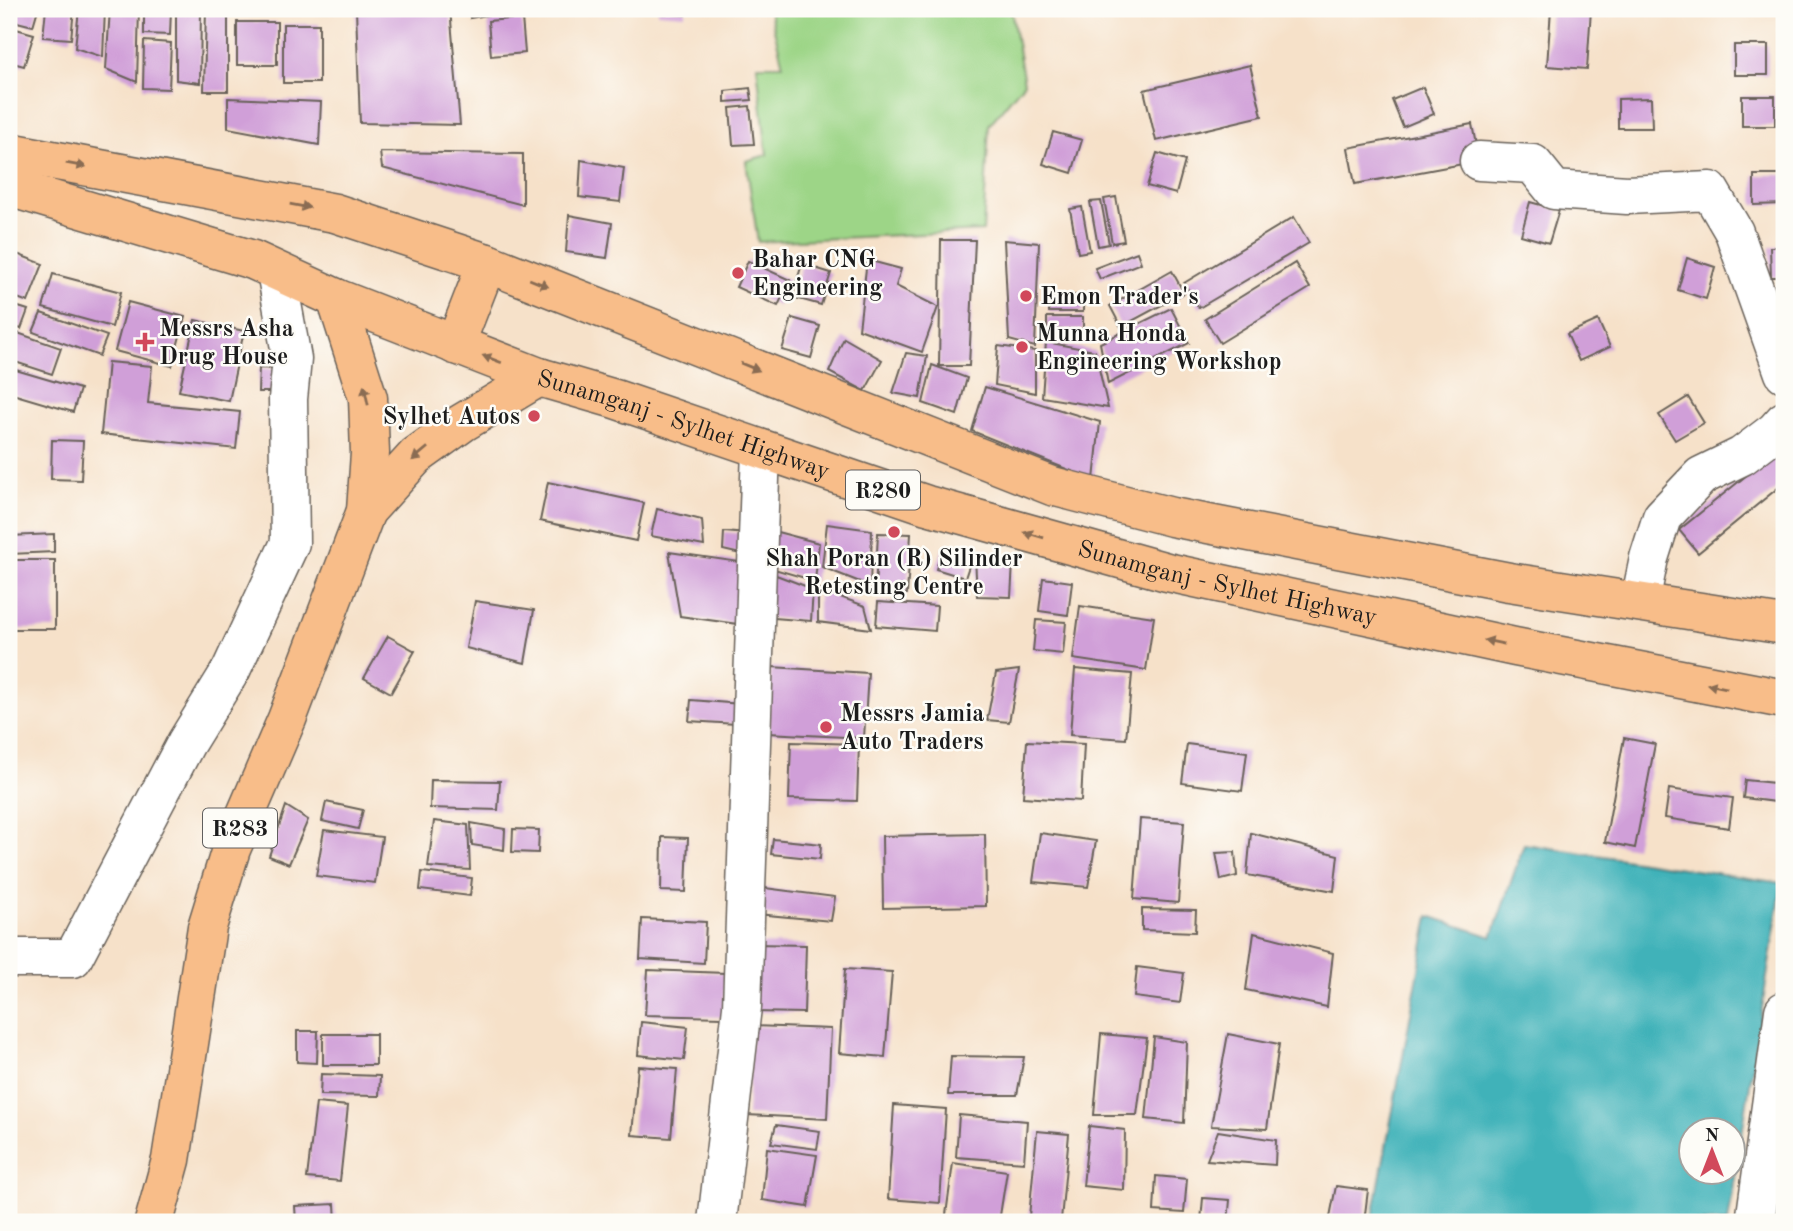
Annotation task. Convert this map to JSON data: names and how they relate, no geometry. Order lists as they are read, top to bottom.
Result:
{
  "streets": {
    "main road": ["Sunamganj - Sylhet Highway", "R280", "R283"]
  },
  "places": {
    "other": [
      "Bahar CNG Engineering",
      "Emon Trader's",
      "Munna Honda Engineering Workshop",
      "Sylhet Autos",
      "Shah Poran (R) Silinder Retesting Centre",
      "Messrs Jamia Auto Traders"
    ],
    "health": ["Messrs Asha Drug House"]
  },
  "north": "top"
}
